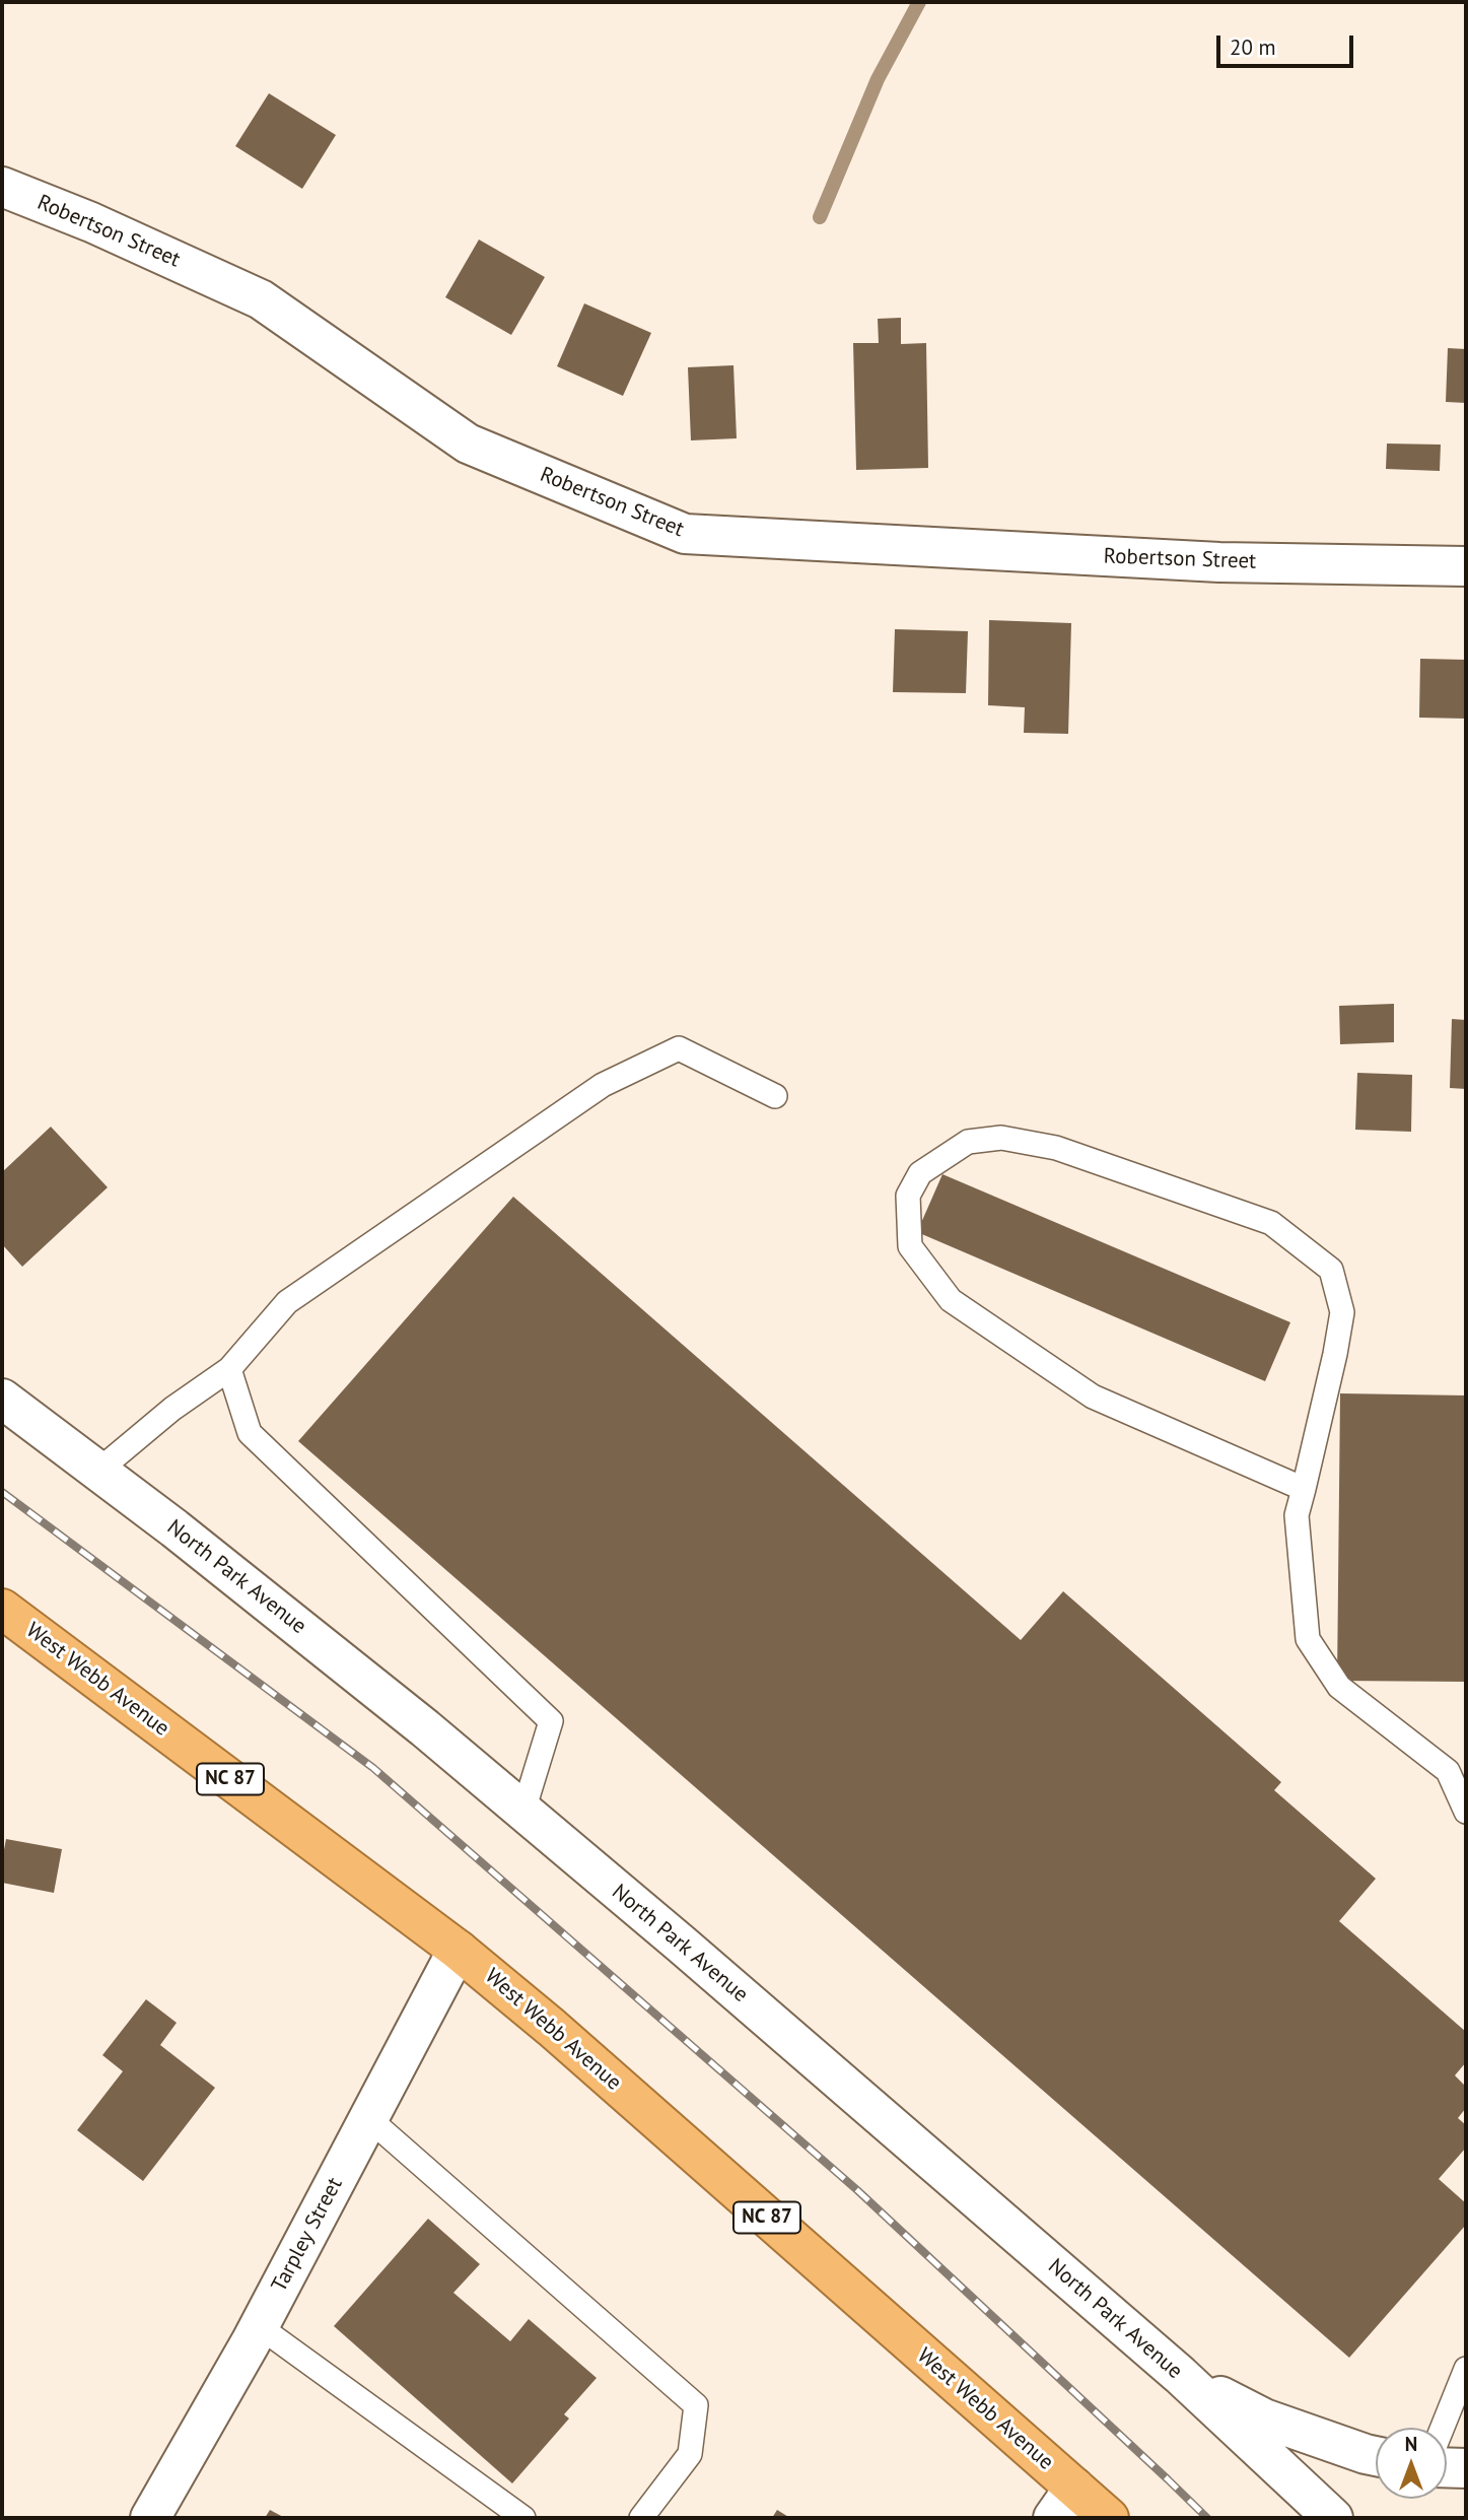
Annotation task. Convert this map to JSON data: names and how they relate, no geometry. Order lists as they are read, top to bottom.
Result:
{
  "streets": {
    "highway": ["West Webb Avenue", "NC 87"],
    "street": ["Robertson Street", "North Park Avenue", "Tarpley Street"]
  },
  "crossings": [
    ["West Webb Avenue", "Tarpley Street"]
  ],
  "scale_bar": "20 m",
  "north": "top"
}
